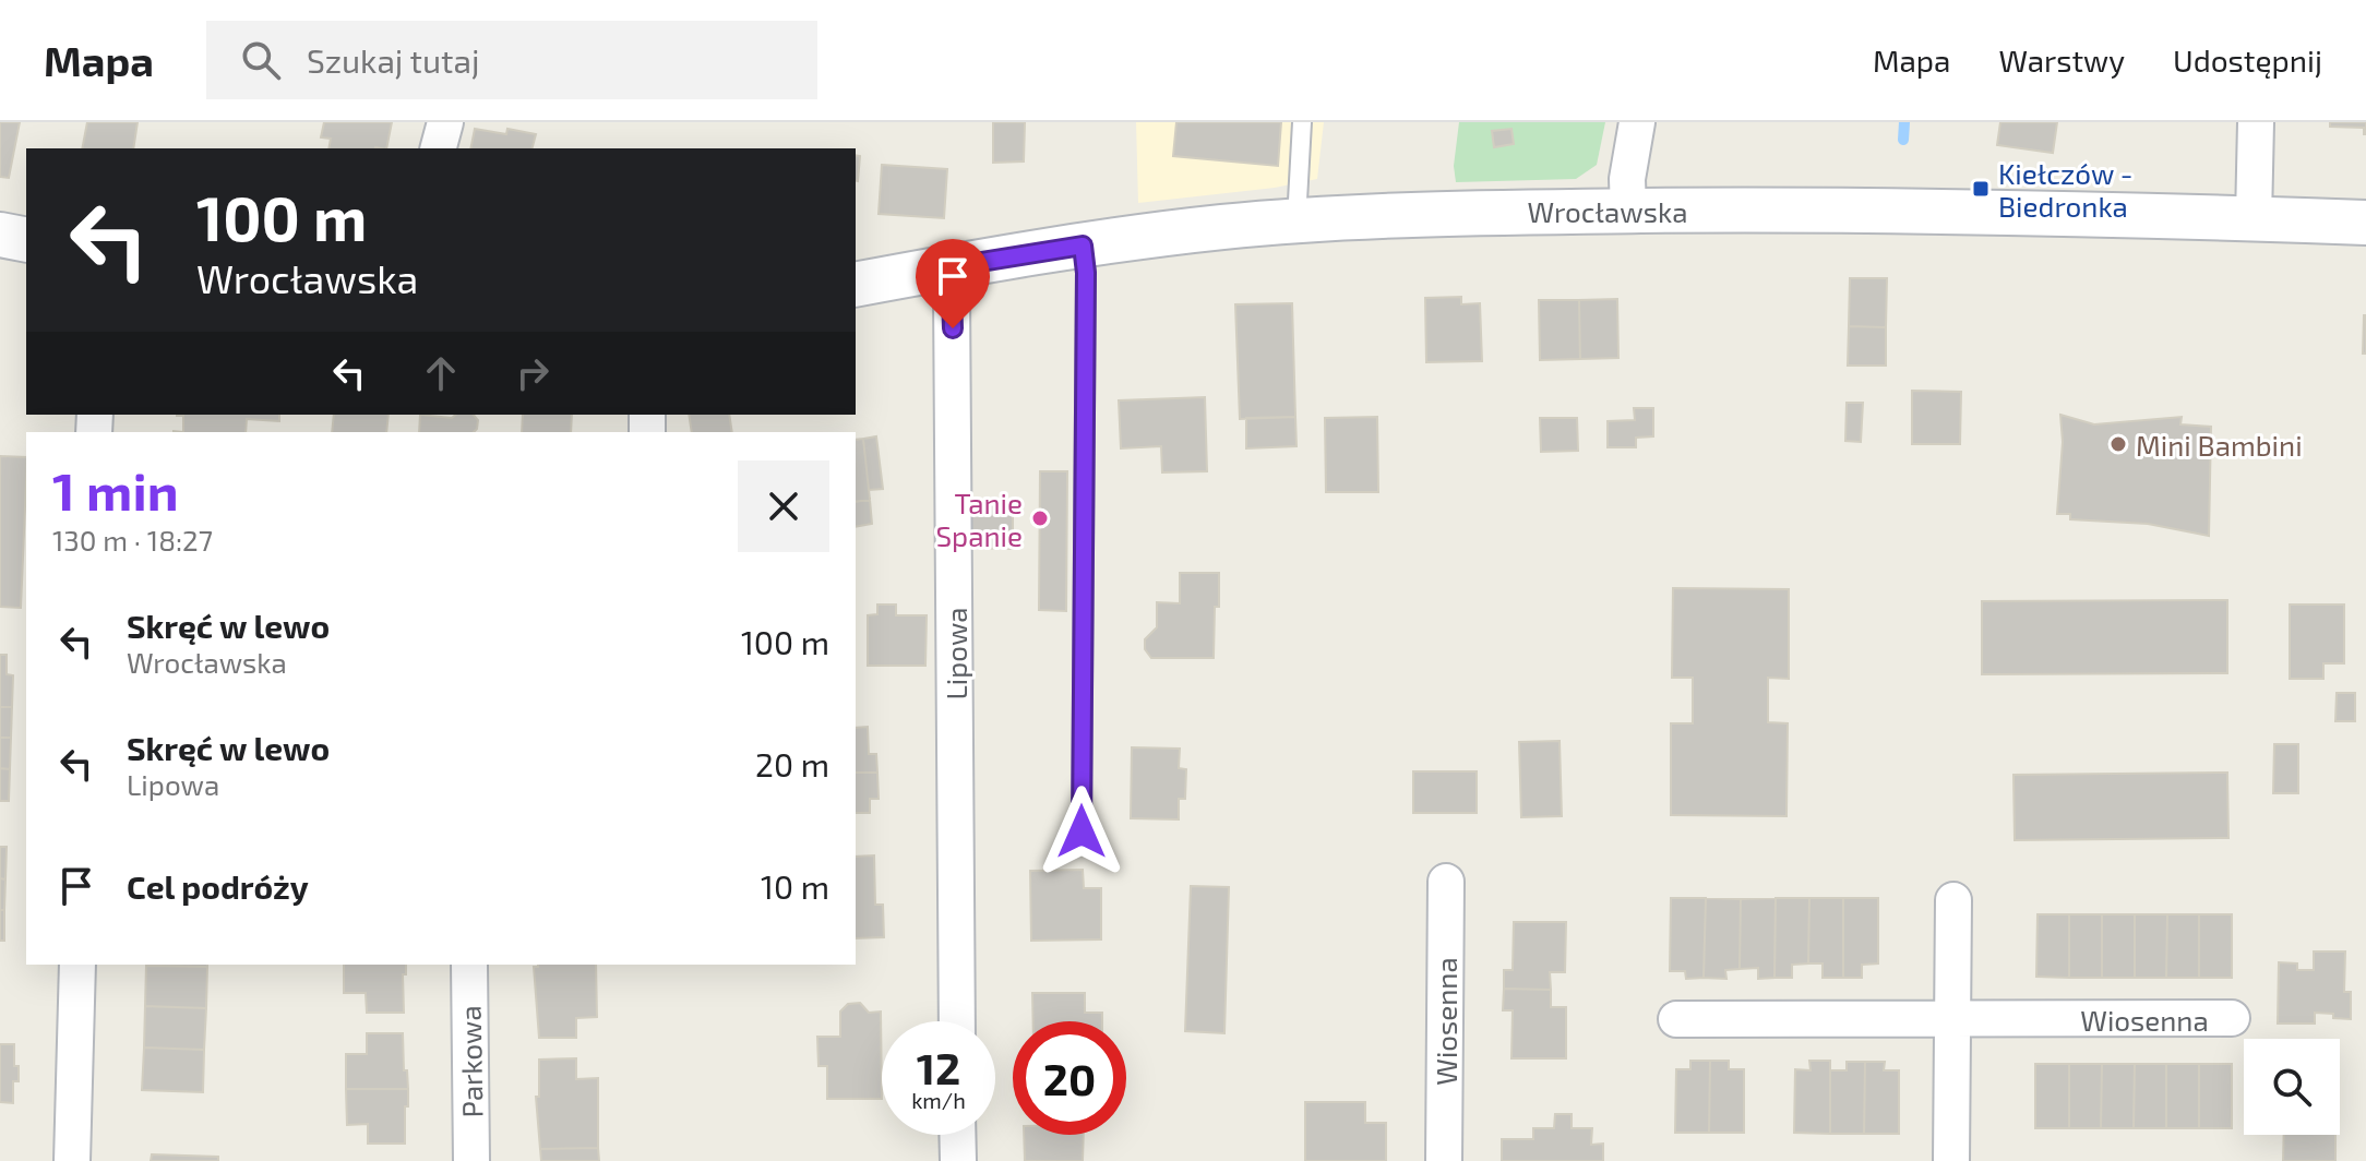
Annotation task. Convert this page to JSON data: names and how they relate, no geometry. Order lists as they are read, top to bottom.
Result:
{
  "streets": {
    "street": [
      "Wrocławska",
      "Lipowa",
      "Wiosenna",
      "Parkowa"
    ]
  },
  "crossings": [
    ["Wrocławska", "Lipowa"]
  ],
  "places": {
    "transit": ["Kiełczów - Biedronka"],
    "other": ["Mini Bambini", "Tanie Spanie"]
  },
  "page": {
    "header": "Mapa",
    "search": "Szukaj tutaj",
    "nav": ["Mapa", "Warstwy", "Udostępnij"],
    "turn": ["100 m", "Wrocławska"],
    "heading": ["1 min", "130 m · 18:27"],
    "list": [
      {
        "name": "Skręć w lewo",
        "note": "Wrocławska",
        "value": "100 m"
      },
      {
        "name": "Skręć w lewo",
        "note": "Lipowa",
        "value": "20 m"
      },
      {
        "name": "Cel podróży",
        "value": "10 m"
      }
    ],
    "speed": "12 km/h",
    "limit": "20"
  }
}
